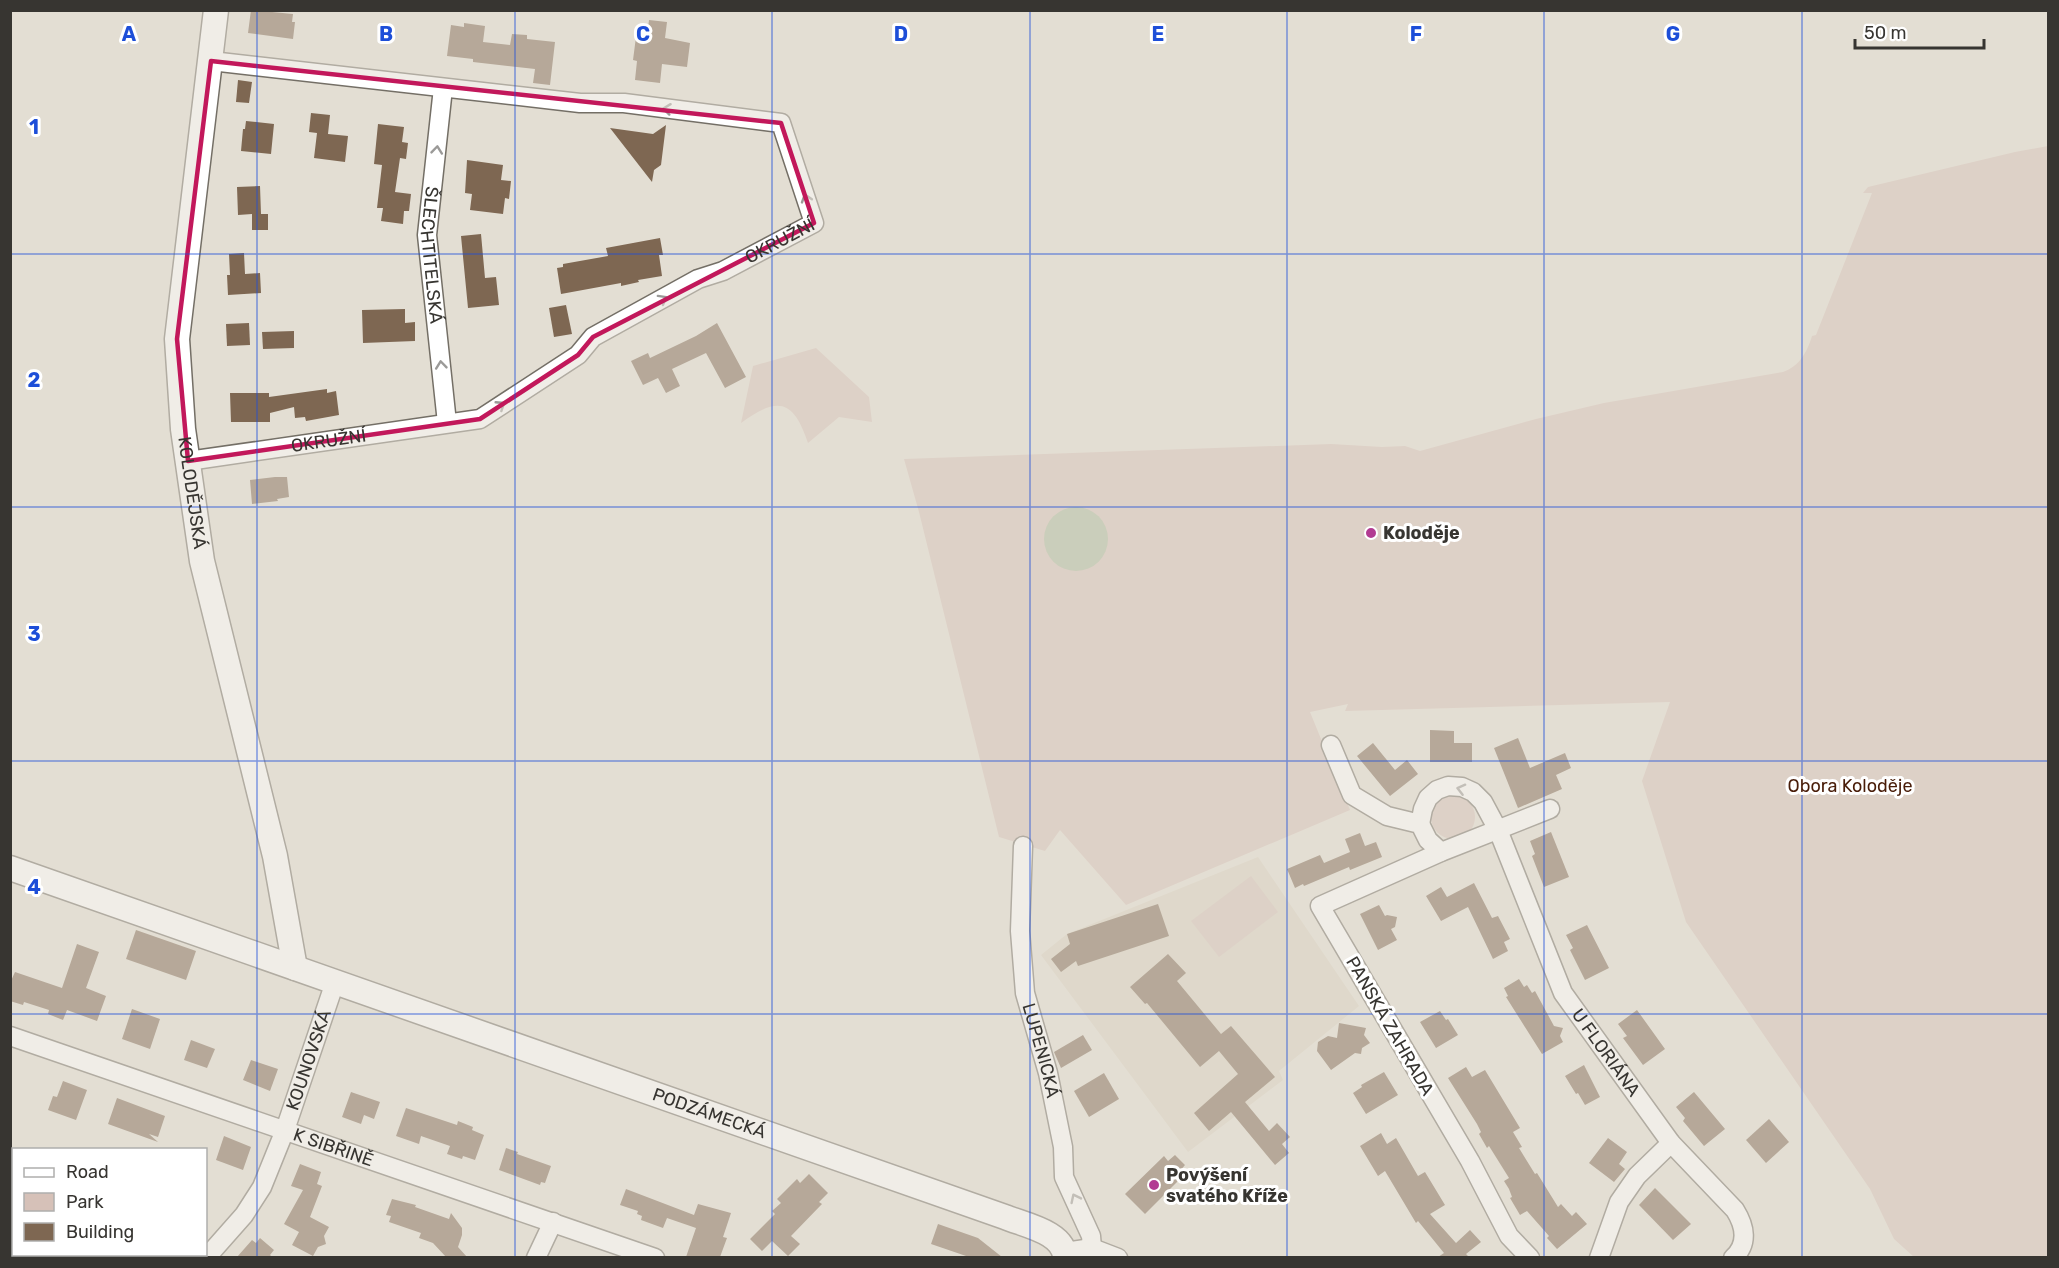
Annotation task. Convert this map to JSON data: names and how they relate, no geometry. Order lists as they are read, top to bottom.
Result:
{
  "streets": {
    "street": [
      "OKRUŽNÍ",
      "ŠLECHTITELSKÁ",
      "KOLODĚJSKÁ",
      "PANSKÁ ZAHRADA",
      "LUPENICKÁ",
      "U FLORIÁNA",
      "KOUNOVSKÁ",
      "PODZÁMECKÁ",
      "K SIBŘINĚ"
    ]
  },
  "crossings": [
    ["OKRUŽNÍ", "ŠLECHTITELSKÁ"],
    ["OKRUŽNÍ", "KOLODĚJSKÁ"],
    ["KOLODĚJSKÁ", "PODZÁMECKÁ"],
    ["PANSKÁ ZAHRADA", "U FLORIÁNA"],
    ["LUPENICKÁ", "PODZÁMECKÁ"],
    ["KOUNOVSKÁ", "PODZÁMECKÁ"],
    ["KOUNOVSKÁ", "K SIBŘINĚ"]
  ],
  "one_way": ["ŠLECHTITELSKÁ", "LUPENICKÁ"],
  "parks": ["Obora Koloděje"],
  "places": ["Koloděje", "Povýšení svatého Kříže"],
  "legend": ["Road", "Park", "Building"],
  "scale_bar": "50 m",
  "grid": {
    "columns": [
      "A",
      "B",
      "C",
      "D",
      "E",
      "F",
      "G"
    ],
    "rows": [
      "1",
      "2",
      "3",
      "4"
    ]
  }
}
